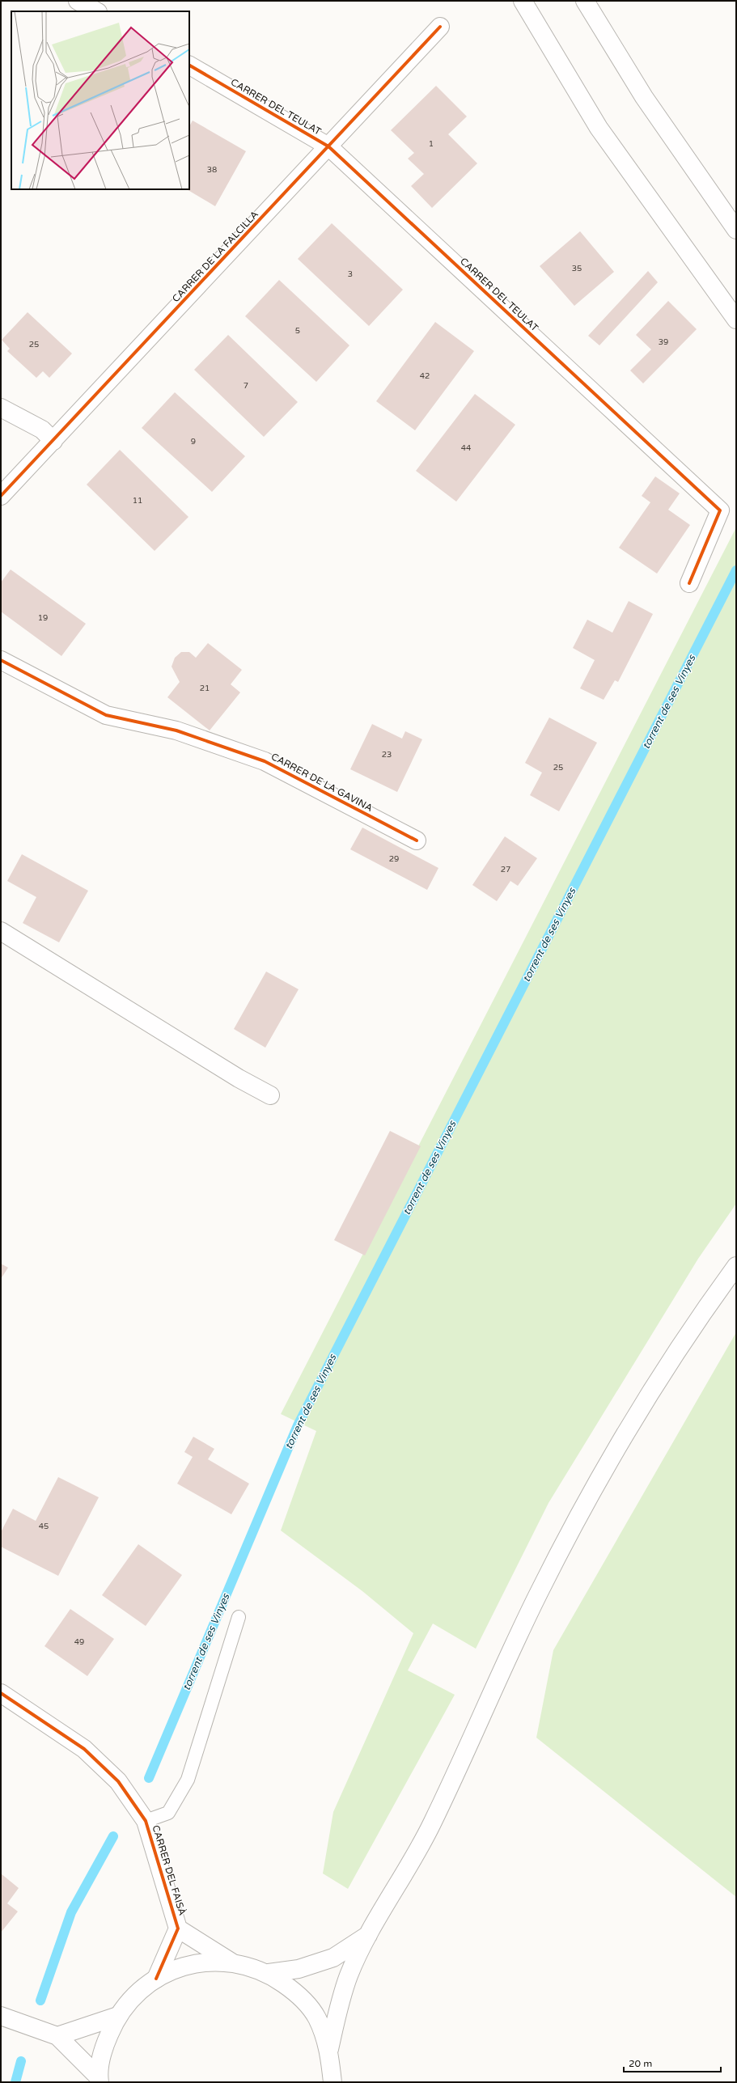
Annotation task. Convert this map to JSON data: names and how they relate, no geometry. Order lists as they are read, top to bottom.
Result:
{
  "streets": {
    "main road": [
      "CARRER DEL TEULAT",
      "CARRER DE LA FALCILLA",
      "CARRER DE LA GAVINA",
      "CARRER DEL FAISÀ"
    ]
  },
  "crossings": [
    ["CARRER DEL TEULAT", "CARRER DE LA FALCILLA"]
  ],
  "water": ["torrent de ses Vinyes"],
  "house_numbers": [
    "1",
    "38",
    "35",
    "3",
    "5",
    "39",
    "25",
    "42",
    "7",
    "9",
    "44",
    "11",
    "19",
    "21",
    "23",
    "25",
    "29",
    "27",
    "45",
    "49"
  ],
  "scale_bar": "20 m"
}
